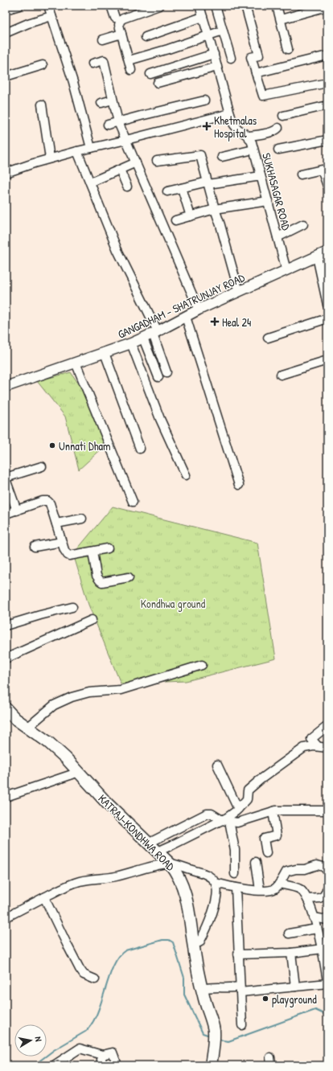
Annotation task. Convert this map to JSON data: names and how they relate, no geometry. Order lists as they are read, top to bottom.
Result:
{
  "streets": {
    "highway": ["KATRAJ-KONDHWA ROAD"],
    "main road": ["GANGADHAM - SHATRUNJAY ROAD"],
    "street": ["SUKHASAGAR ROAD"]
  },
  "crossings": [
    ["SUKHASAGAR ROAD", "GANGADHAM - SHATRUNJAY ROAD"]
  ],
  "parks": ["Kondhwa ground"],
  "places": {
    "health": ["Khetmalas Hospital", "Heal 24"],
    "other": ["Unnati Dham", "playground"]
  },
  "north": "right"
}
